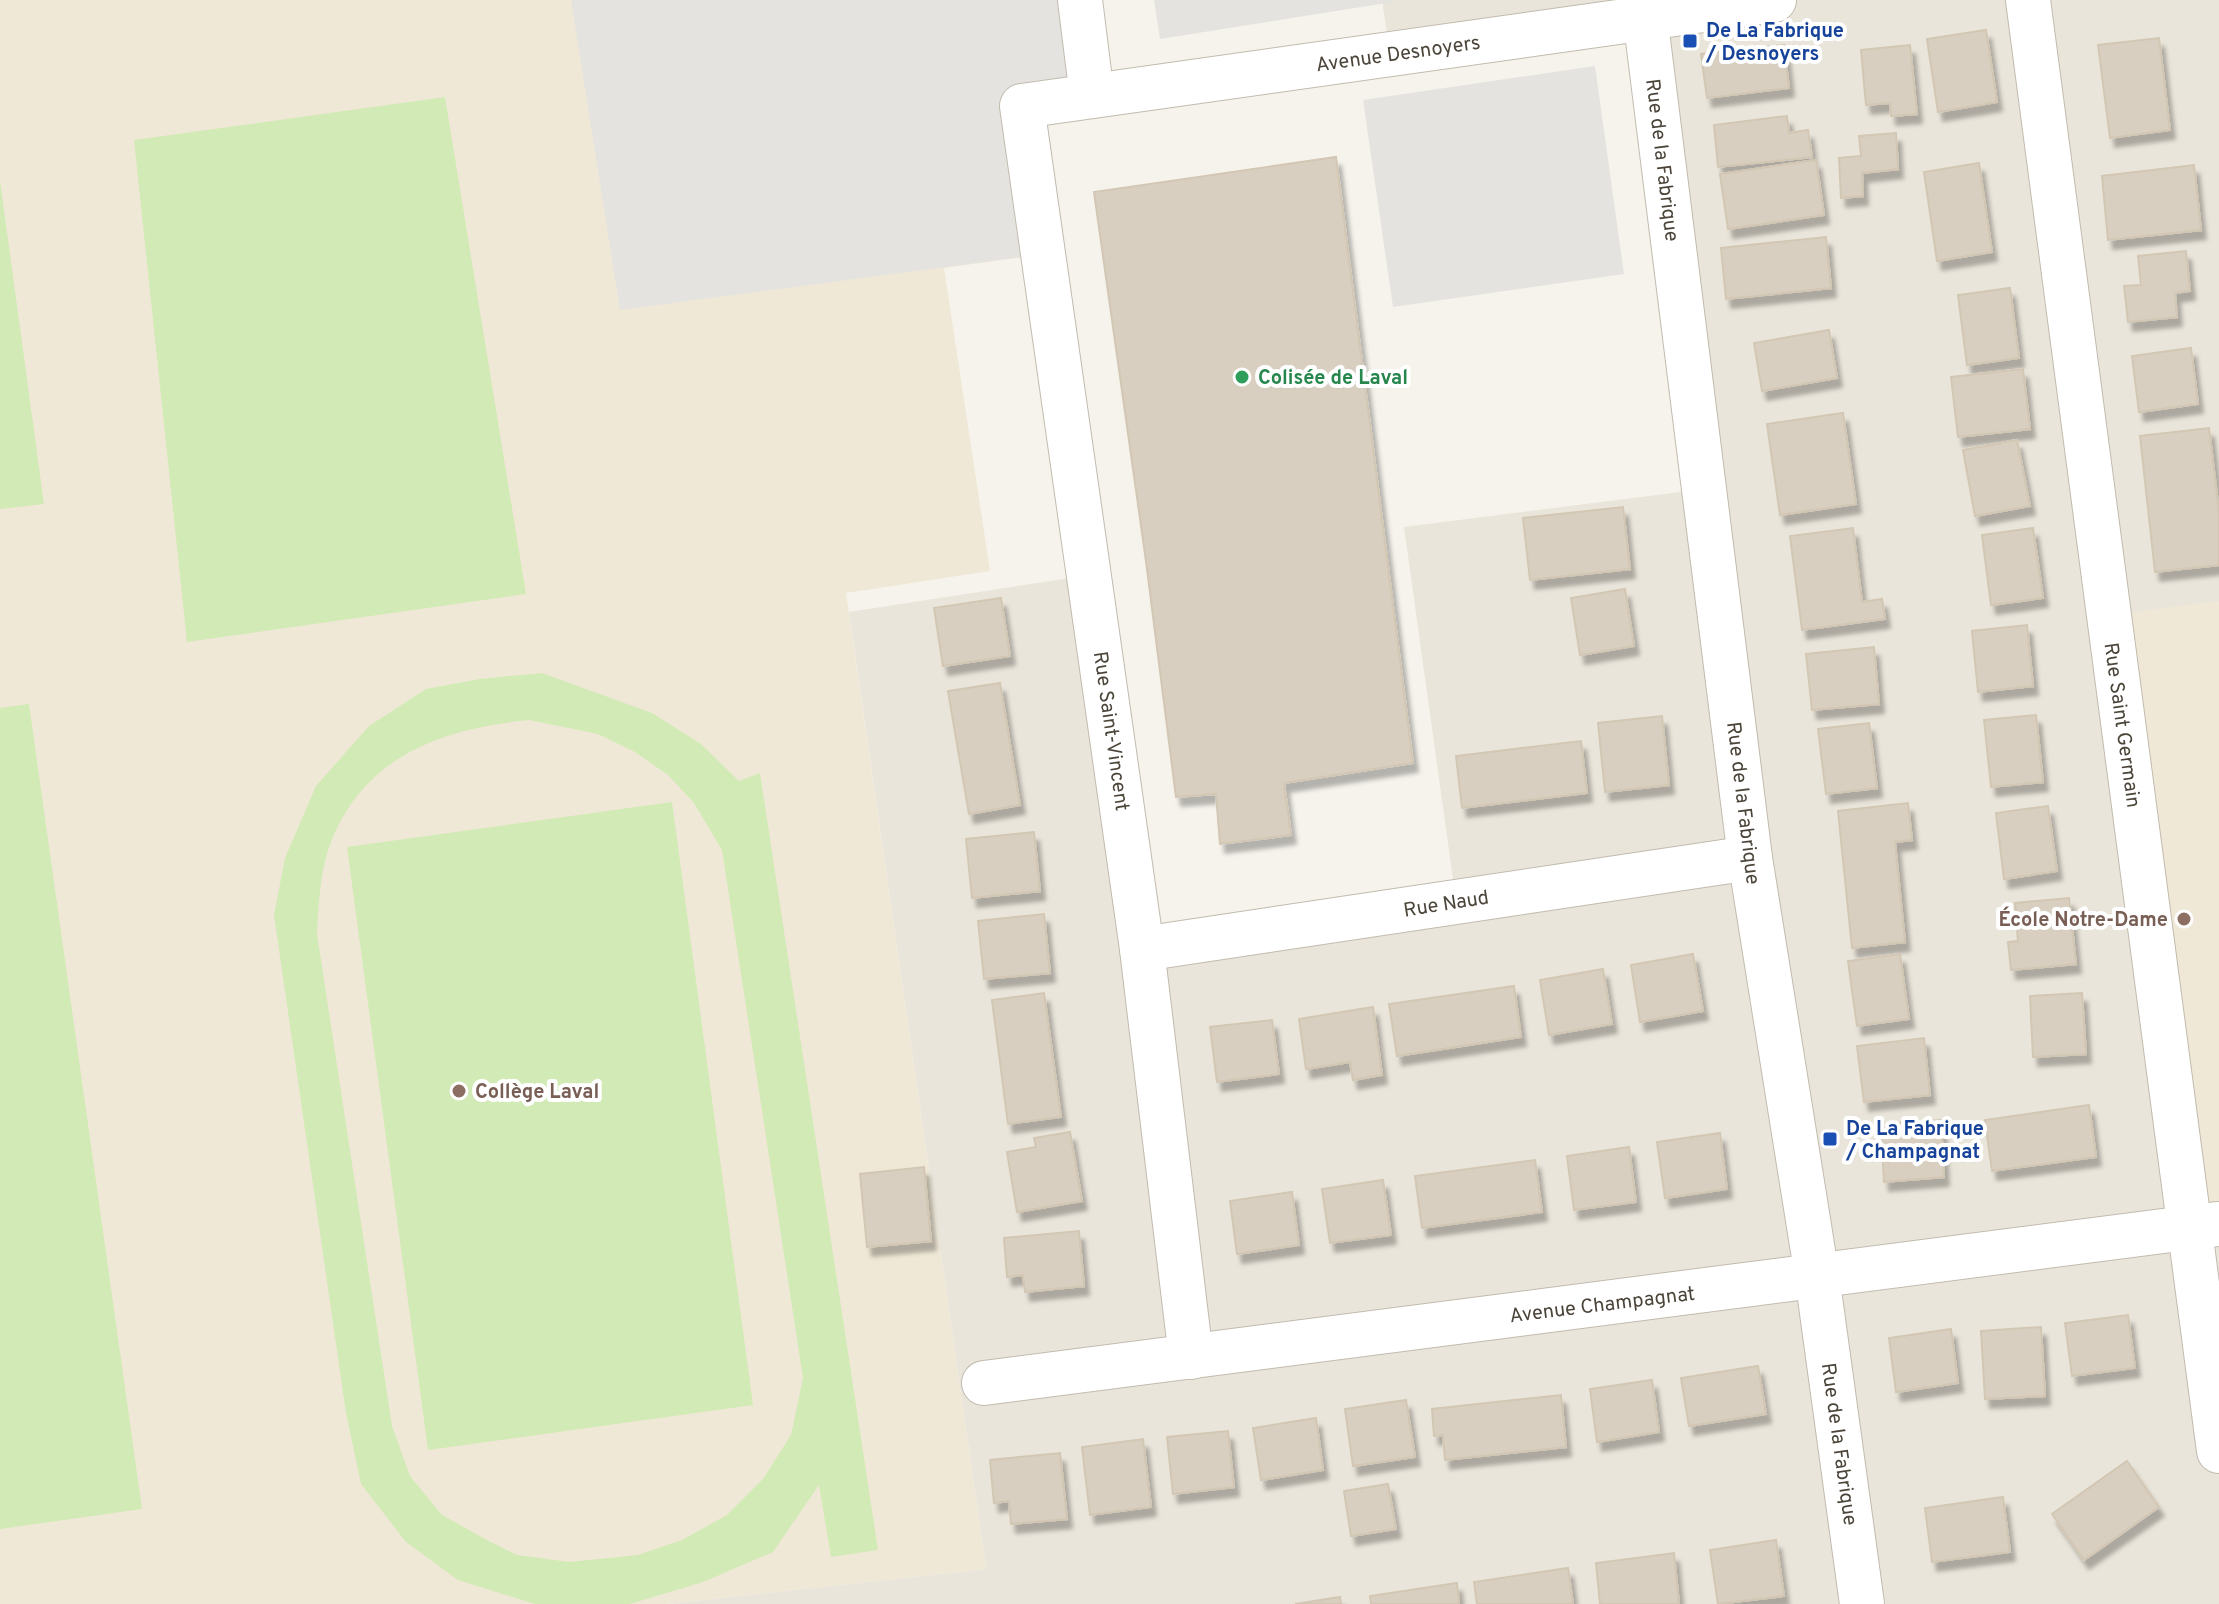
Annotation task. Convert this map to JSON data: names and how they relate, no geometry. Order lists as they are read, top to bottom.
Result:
{
  "streets": {
    "street": [
      "Avenue Desnoyers",
      "Rue de la Fabrique",
      "Rue Saint Germain",
      "Rue Saint-Vincent",
      "Rue Naud",
      "Avenue Champagnat"
    ]
  },
  "crossings": [
    ["Avenue Desnoyers", "Rue de la Fabrique"],
    ["Avenue Desnoyers", "Rue Saint-Vincent"],
    ["Rue de la Fabrique", "Rue Naud"],
    ["Rue de la Fabrique", "Avenue Champagnat"],
    ["Rue Saint Germain", "Avenue Champagnat"],
    ["Rue Saint-Vincent", "Rue Naud"],
    ["Rue Saint-Vincent", "Avenue Champagnat"]
  ],
  "places": {
    "transit": ["De La Fabrique / Desnoyers", "De La Fabrique / Champagnat"],
    "other": ["Colisée de Laval", "École Notre-Dame", "Collège Laval"]
  }
}
